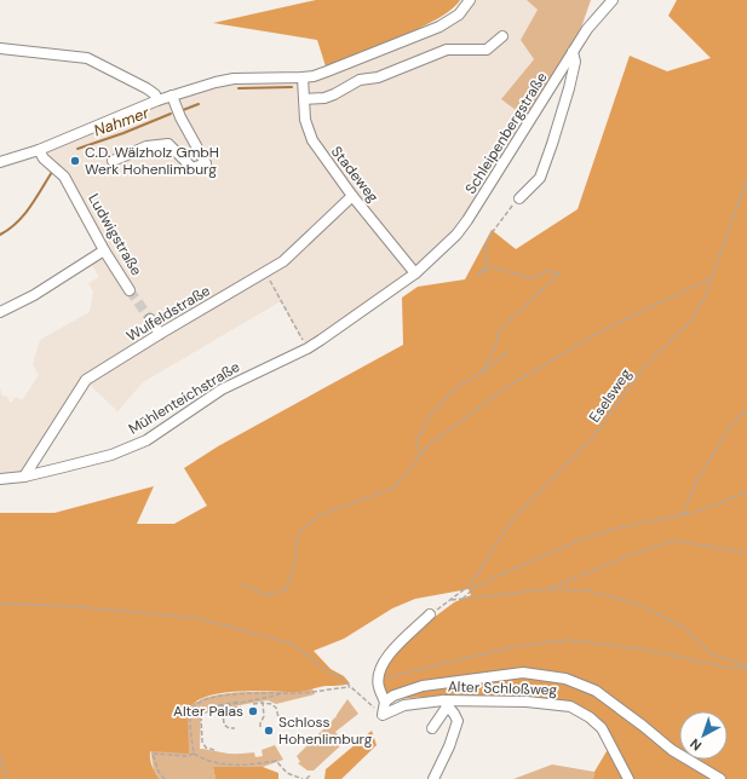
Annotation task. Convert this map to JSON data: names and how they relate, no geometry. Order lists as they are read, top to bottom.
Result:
{
  "streets": {
    "street": [
      "Schleipenbergstraße",
      "Stadeweg",
      "Ludwigstraße",
      "Wulfeldstraße",
      "Mühlenteichstraße",
      "Alter Schloßweg"
    ],
    "path": ["Eselsweg"]
  },
  "crossings": [
    ["Schleipenbergstraße", "Stadeweg"],
    ["Schleipenbergstraße", "Mühlenteichstraße"],
    ["Stadeweg", "Wulfeldstraße"],
    ["Stadeweg", "Mühlenteichstraße"],
    ["Wulfeldstraße", "Mühlenteichstraße"]
  ],
  "water": ["Nahmer"],
  "places": ["C.D. Wälzholz GmbH Werk Hohenlimburg", "Alter Palas", "Schloss Hohenlimburg"],
  "north": "bottom left"
}
